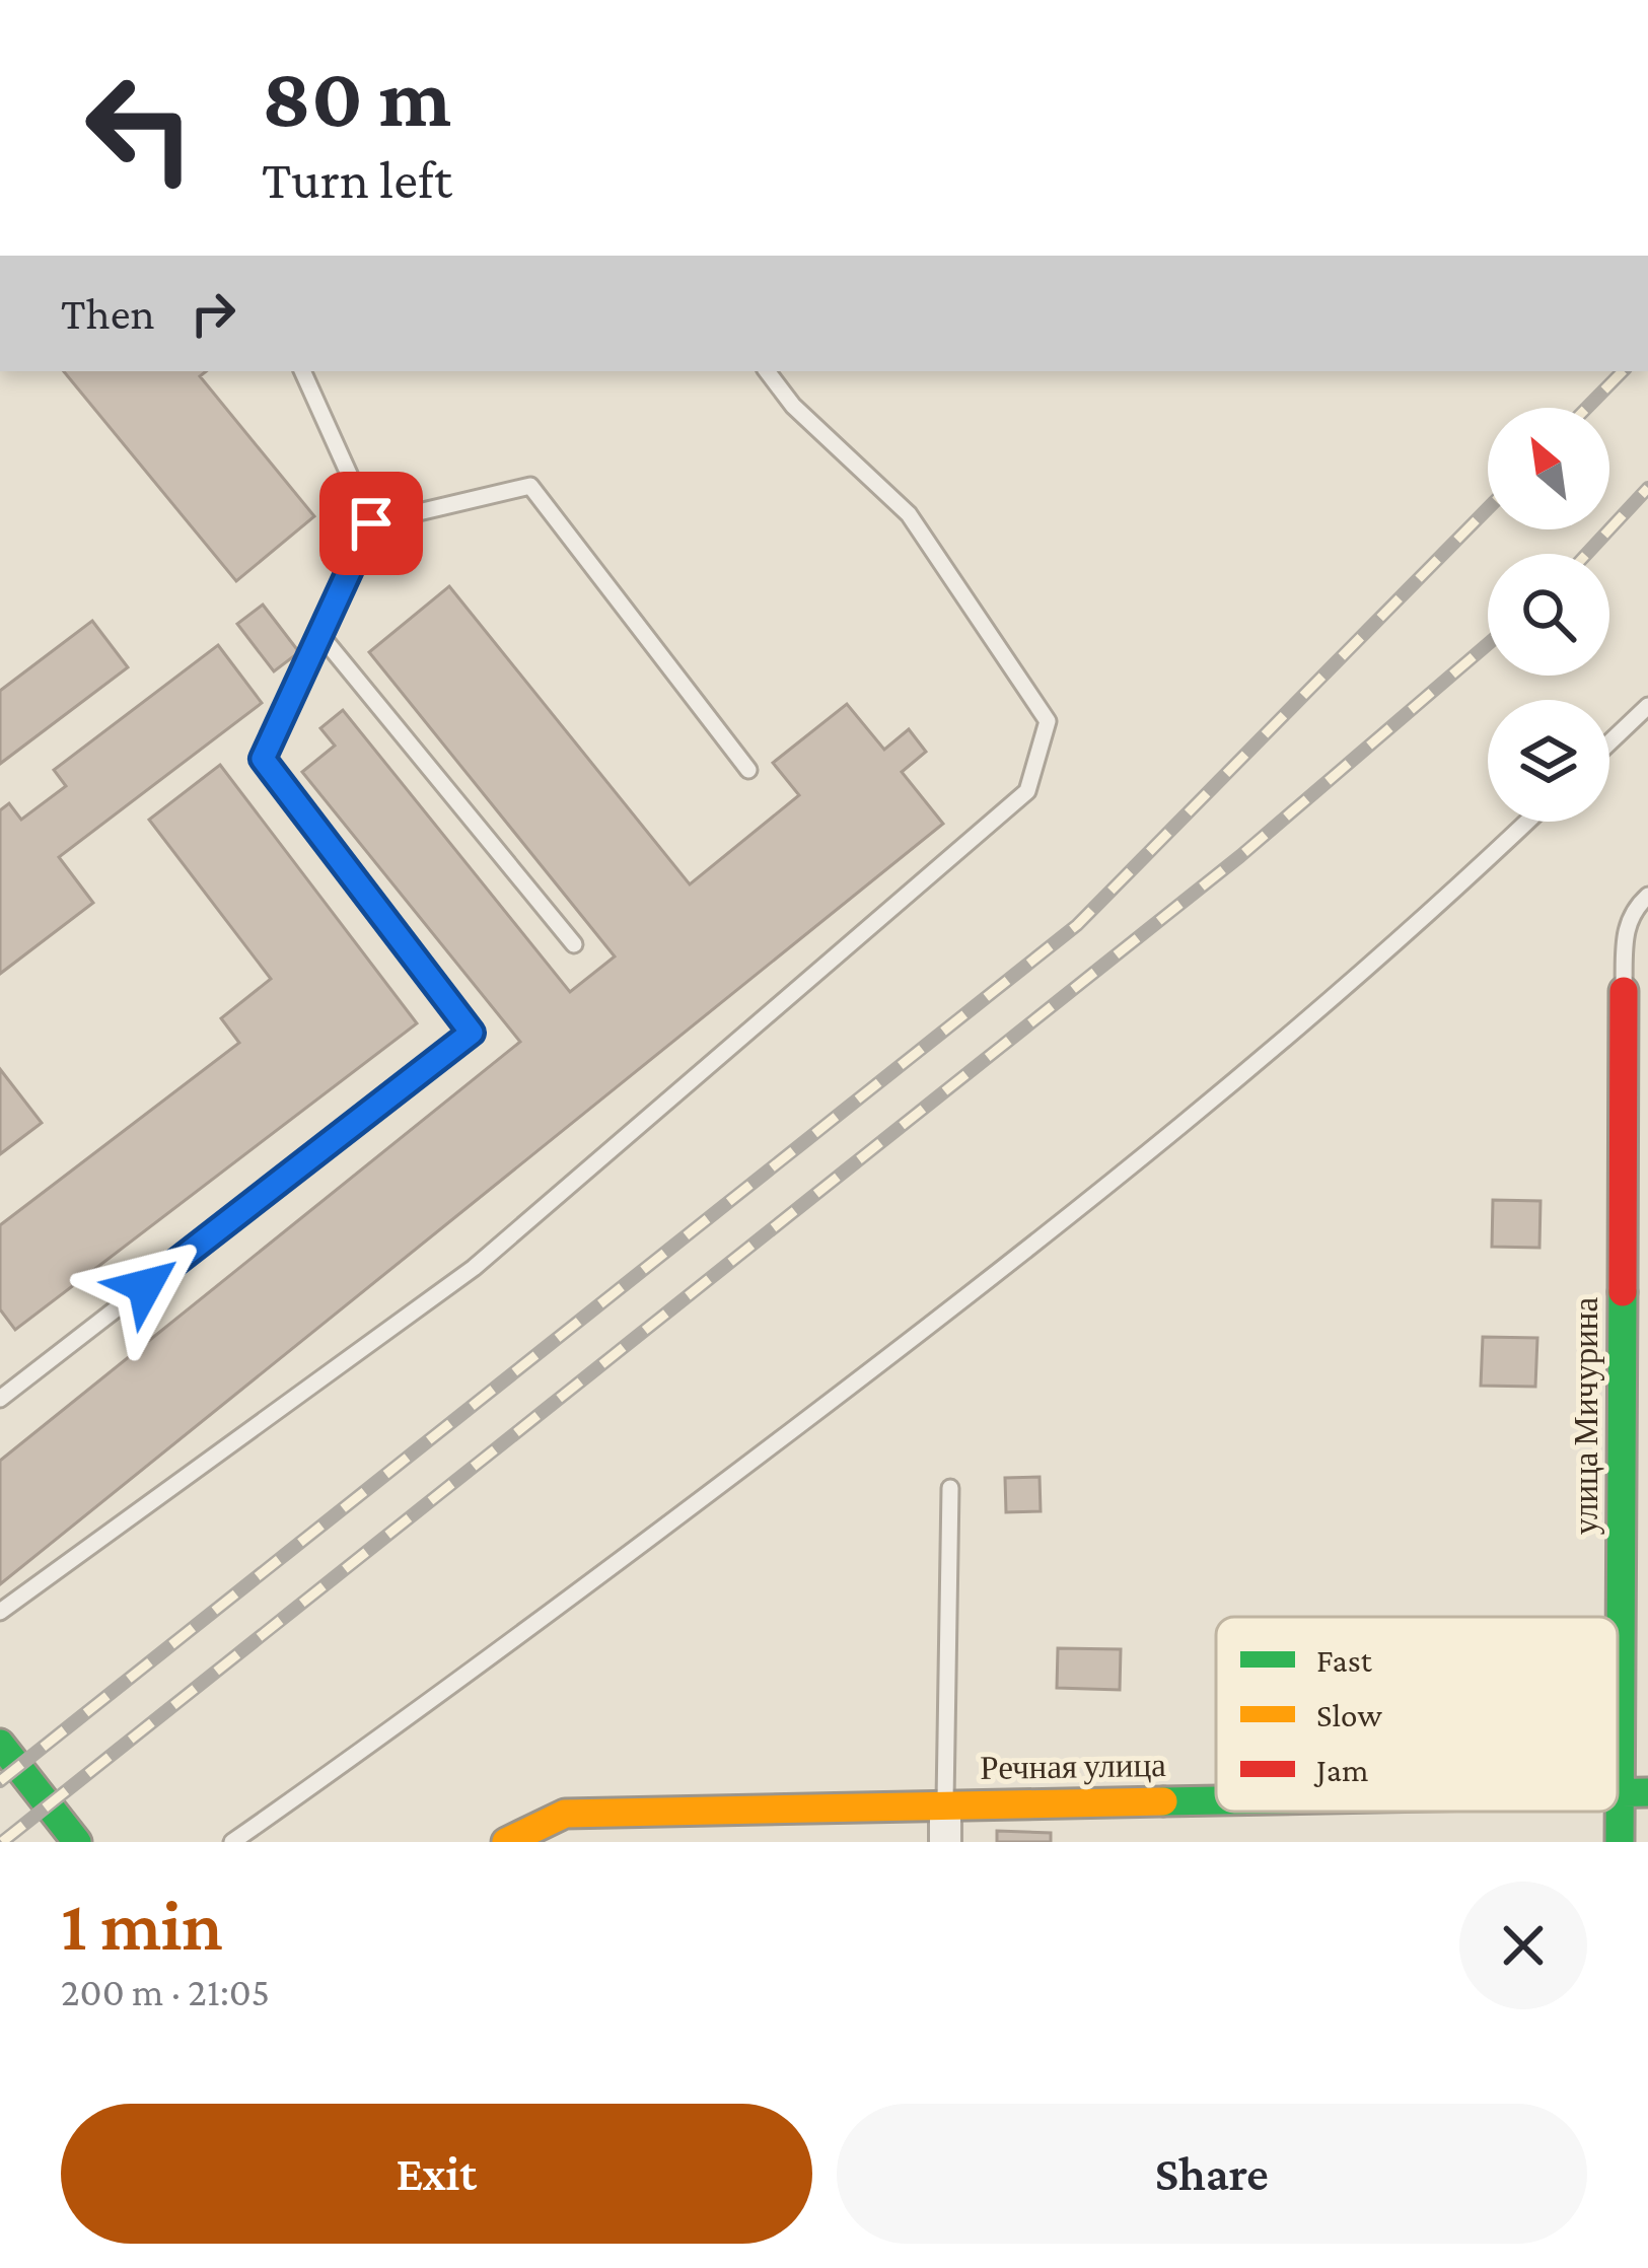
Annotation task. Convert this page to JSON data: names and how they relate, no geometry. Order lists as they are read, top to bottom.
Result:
{
  "streets": {
    "street": ["улица Мичурина", "Речная улица"]
  },
  "legend": ["Fast", "Slow", "Jam"],
  "north": "top left",
  "page": {
    "turn": ["80 m", "Turn left"],
    "then": "Then",
    "heading": ["1 min", "200 m · 21:05"],
    "buttons": ["Exit", "Share"]
  }
}
